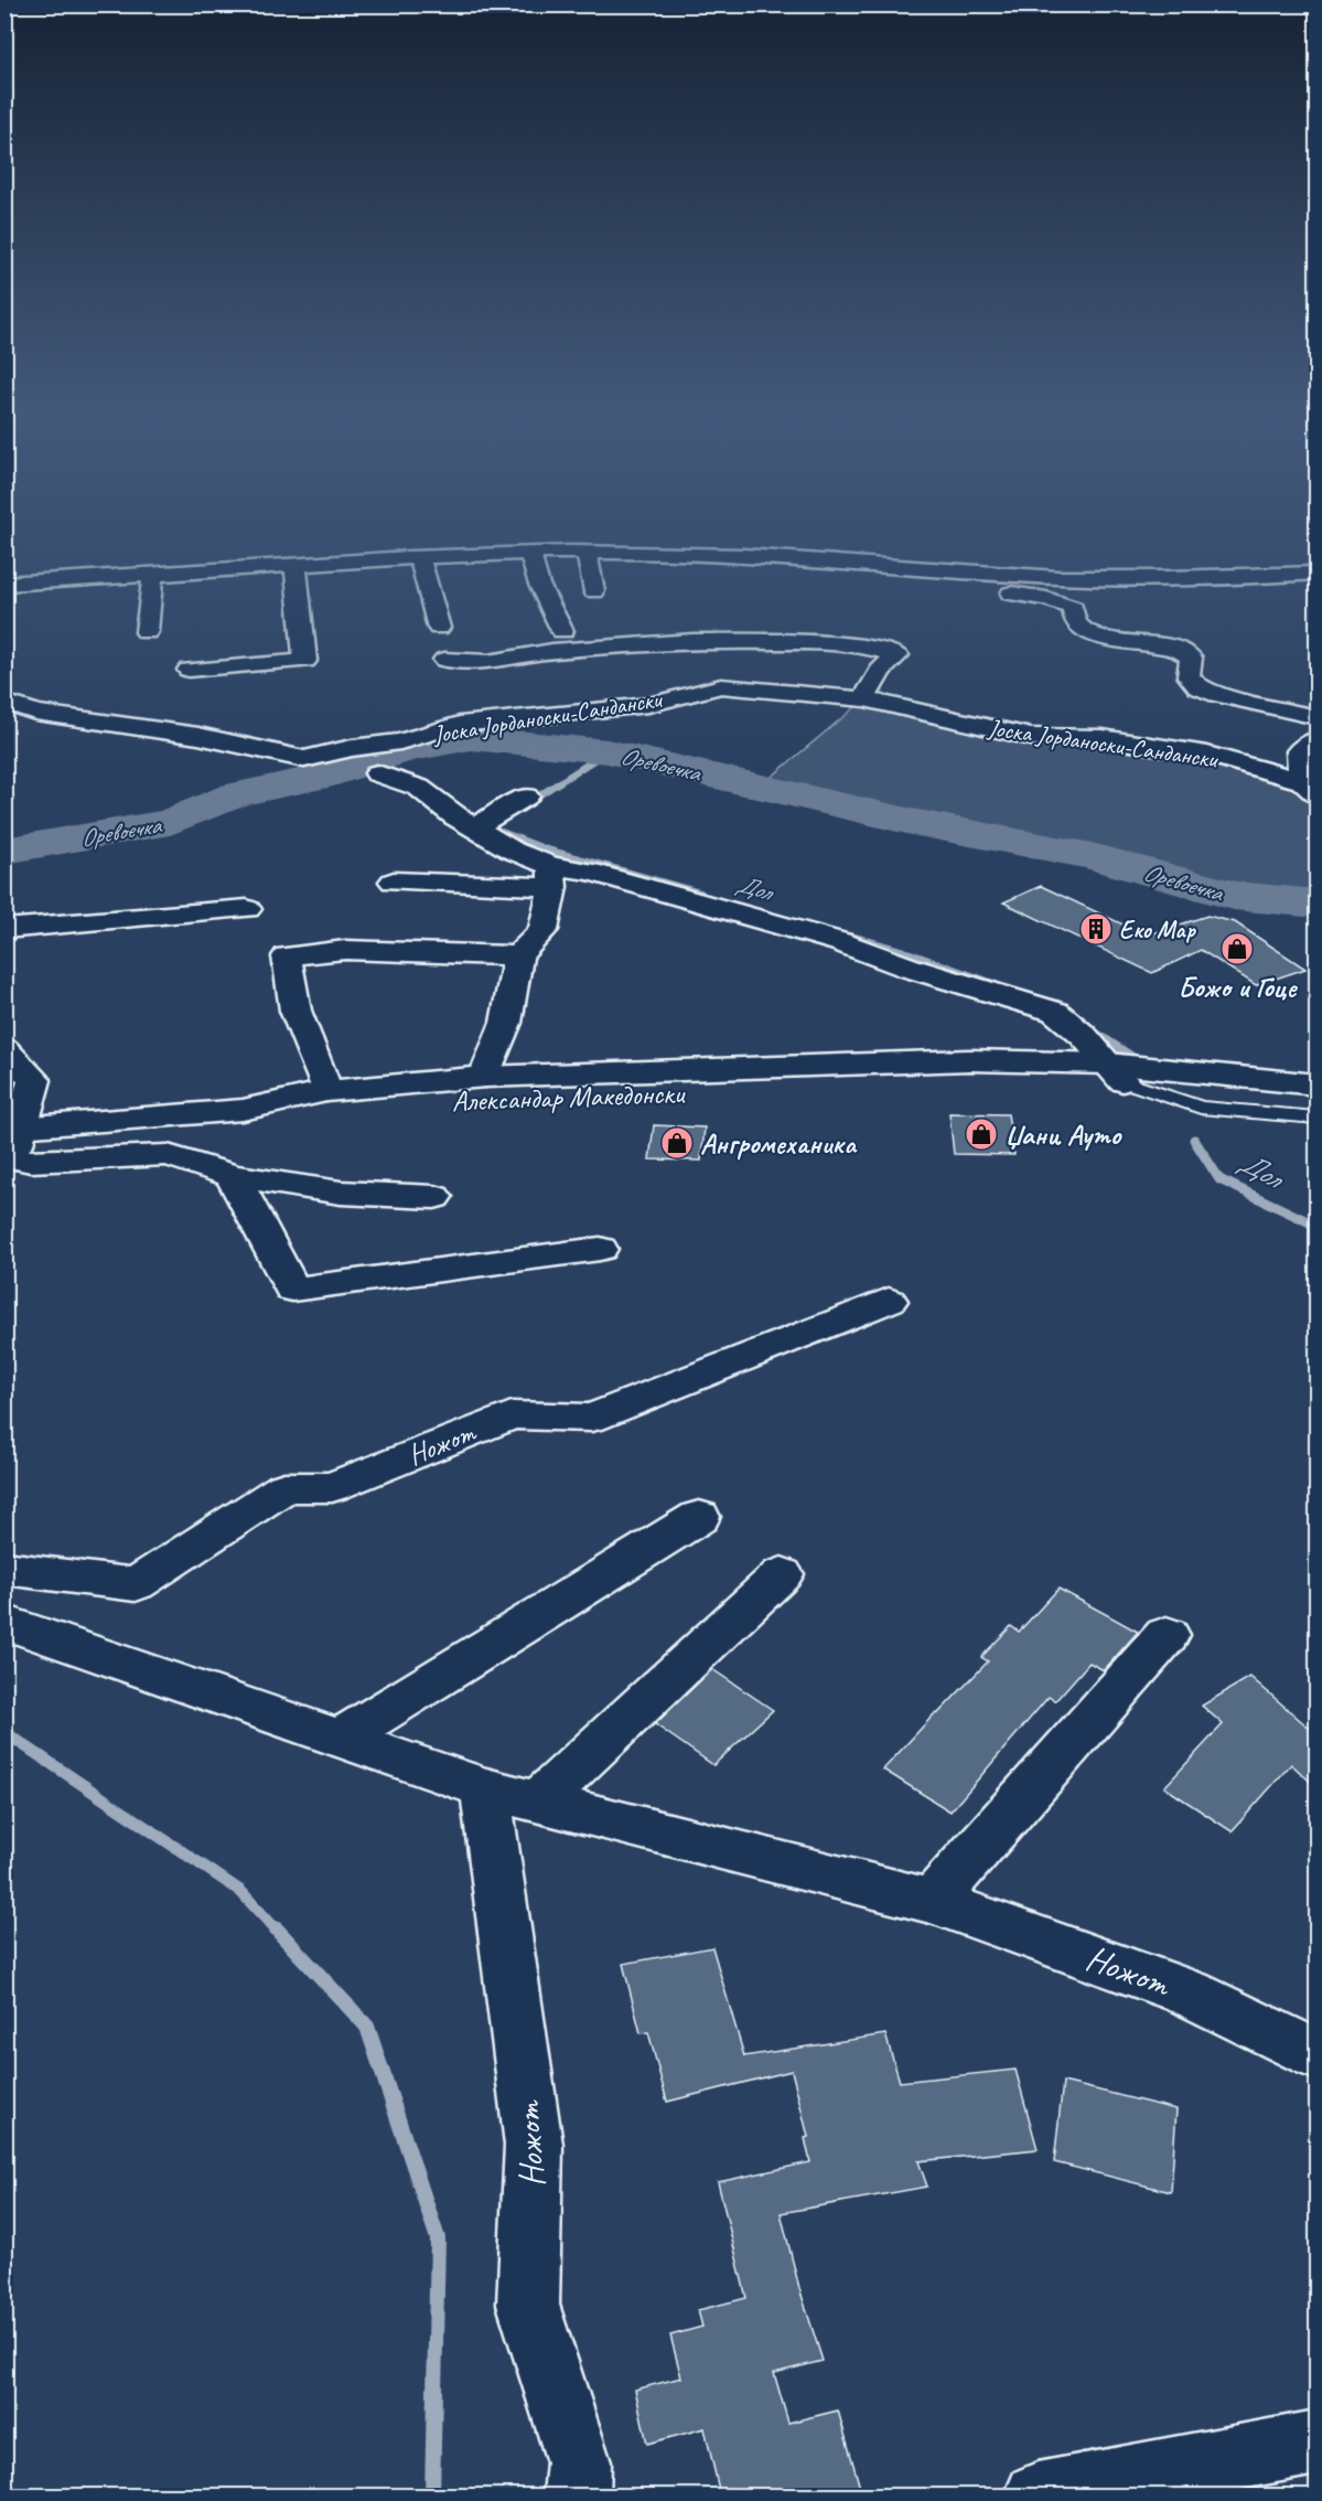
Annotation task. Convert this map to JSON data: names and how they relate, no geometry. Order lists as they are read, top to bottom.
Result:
{
  "streets": {
    "street": ["Јоска Јорданоски-Сандански", "Александар Македонски", "Ножот"]
  },
  "water": ["Оревоечка", "Дол"],
  "places": {
    "building": ["Еко Мар"],
    "shop": ["Божо и Гоце", "Џани Ауто", "Ангромеханика"]
  }
}
